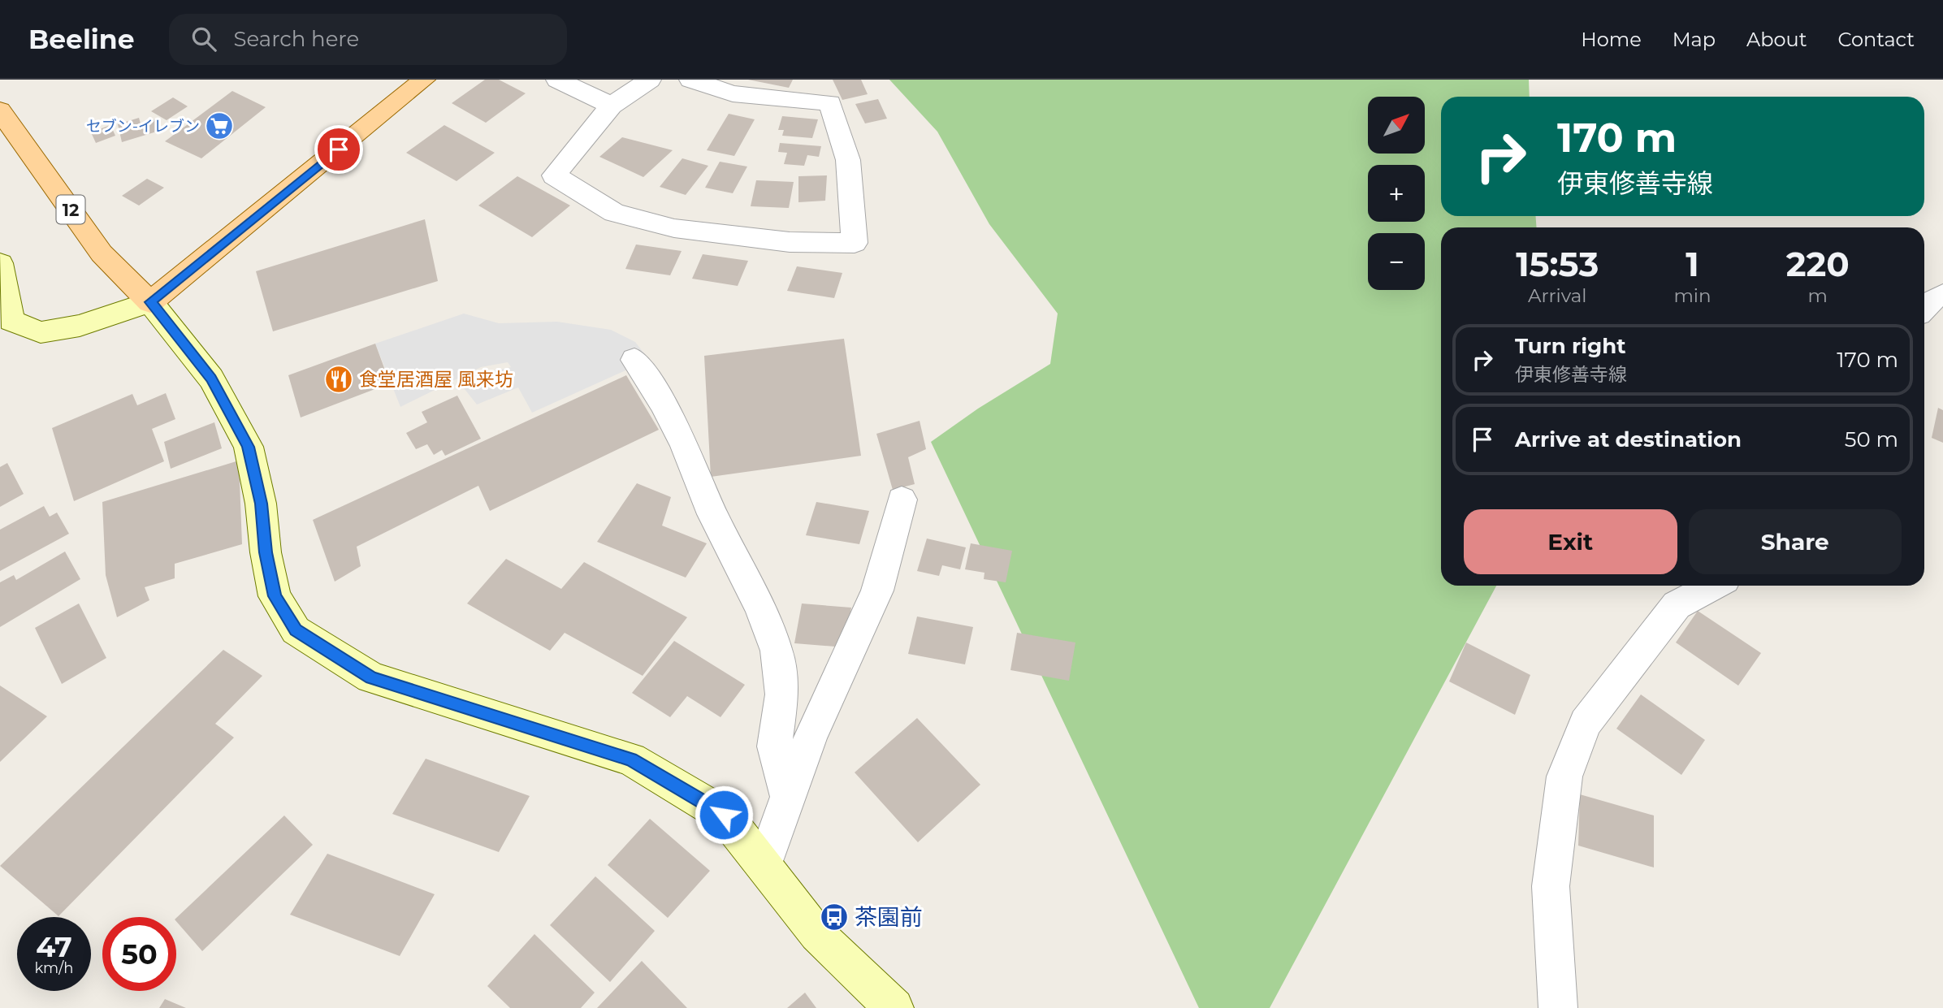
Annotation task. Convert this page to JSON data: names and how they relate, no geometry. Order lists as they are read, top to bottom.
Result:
{
  "streets": {
    "main road": ["12"]
  },
  "places": {
    "supermarket": ["セブン-イレブン"],
    "restaurant": ["食堂居酒屋 風来坊"],
    "bus stop": ["茶園前"]
  },
  "north": "top right",
  "page": {
    "header": "Beeline",
    "search": "Search here",
    "nav": [
      "Home",
      "Map",
      "About",
      "Contact"
    ],
    "map_buttons": ["+", "−"],
    "turn": ["170 m", "伊東修善寺線"],
    "eta": [
      "15:53",
      "Arrival",
      "1",
      "min",
      "220",
      "m"
    ],
    "list": [
      {
        "name": "Turn right",
        "note": "伊東修善寺線",
        "value": "170 m"
      },
      {
        "name": "Arrive at destination",
        "value": "50 m"
      }
    ],
    "buttons": ["Exit", "Share"],
    "speed": "47 km/h",
    "limit": "50"
  }
}
